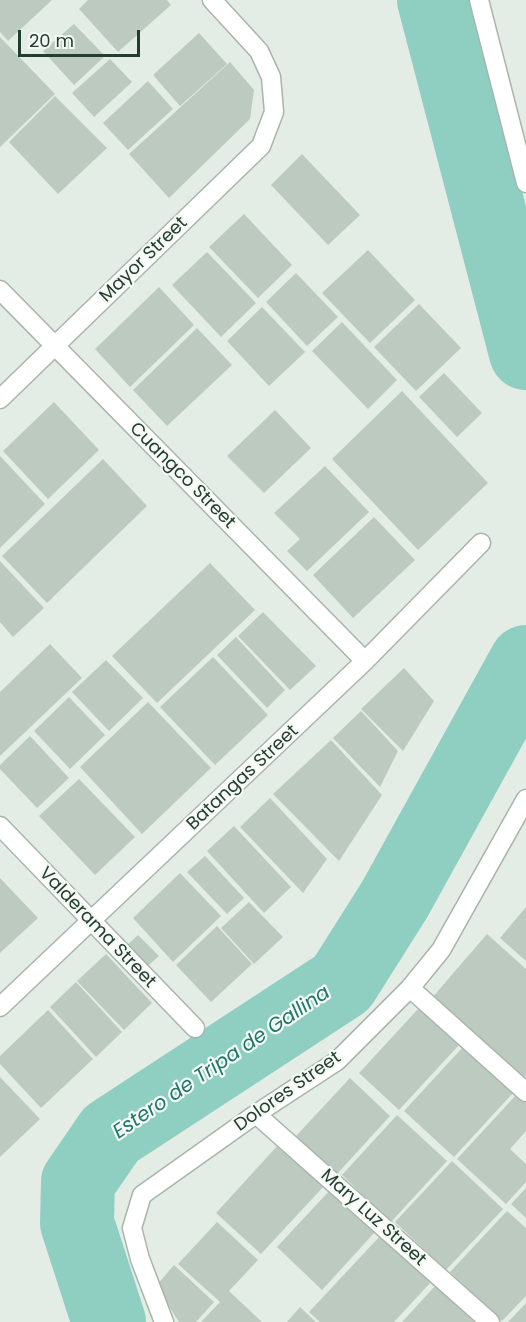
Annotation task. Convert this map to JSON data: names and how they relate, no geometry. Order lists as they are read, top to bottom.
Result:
{
  "streets": {
    "street": [
      "Mayor Street",
      "Cuangco Street",
      "Batangas Street",
      "Valderama Street",
      "Dolores Street",
      "Mary Luz Street"
    ]
  },
  "crossings": [
    ["Mayor Street", "Cuangco Street"],
    ["Cuangco Street", "Batangas Street"],
    ["Batangas Street", "Valderama Street"],
    ["Dolores Street", "Mary Luz Street"]
  ],
  "water": ["Estero de Tripa de Gallina"],
  "scale_bar": "20 m"
}
